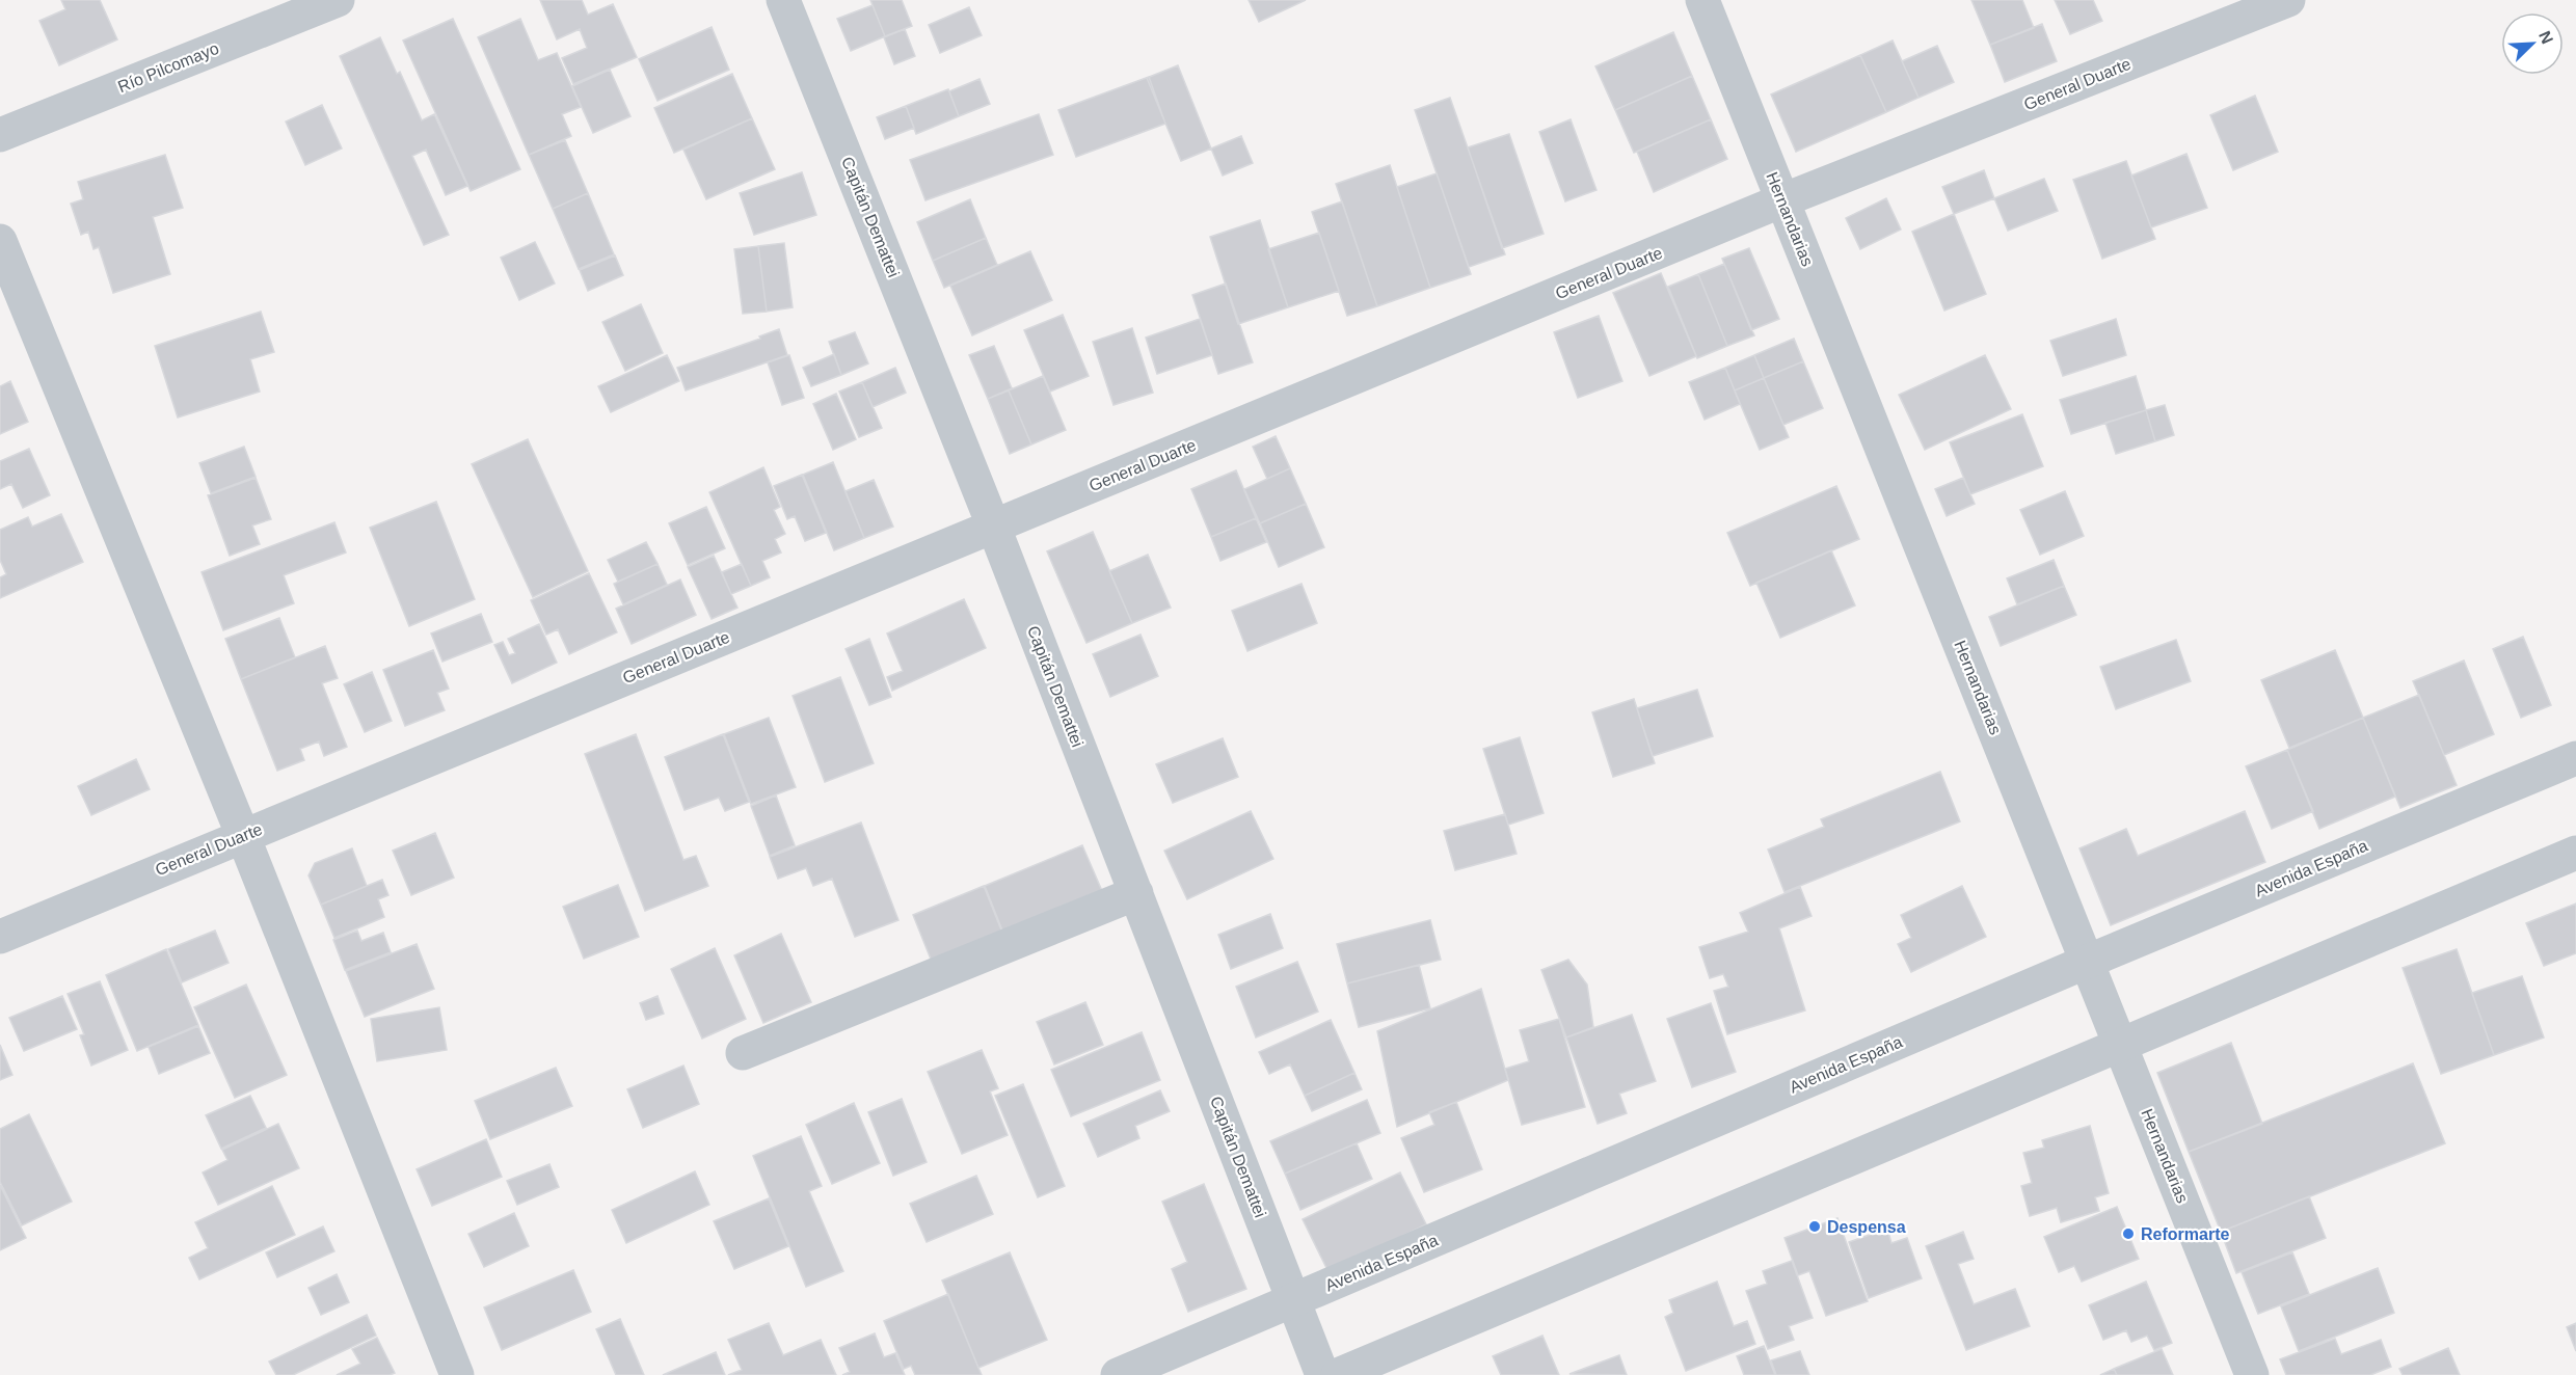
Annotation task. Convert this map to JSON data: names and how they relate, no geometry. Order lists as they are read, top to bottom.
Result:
{
  "streets": {
    "street": [
      "Río Pilcomayo",
      "General Duarte",
      "Capitán Demattei",
      "Hernandarias",
      "Avenida España"
    ]
  },
  "crossings": [
    ["General Duarte", "Capitán Demattei"],
    ["General Duarte", "Hernandarias"],
    ["Capitán Demattei", "Avenida España"],
    ["Hernandarias", "Avenida España"]
  ],
  "places": ["Despensa", "Reformarte"],
  "north": "top right"
}
